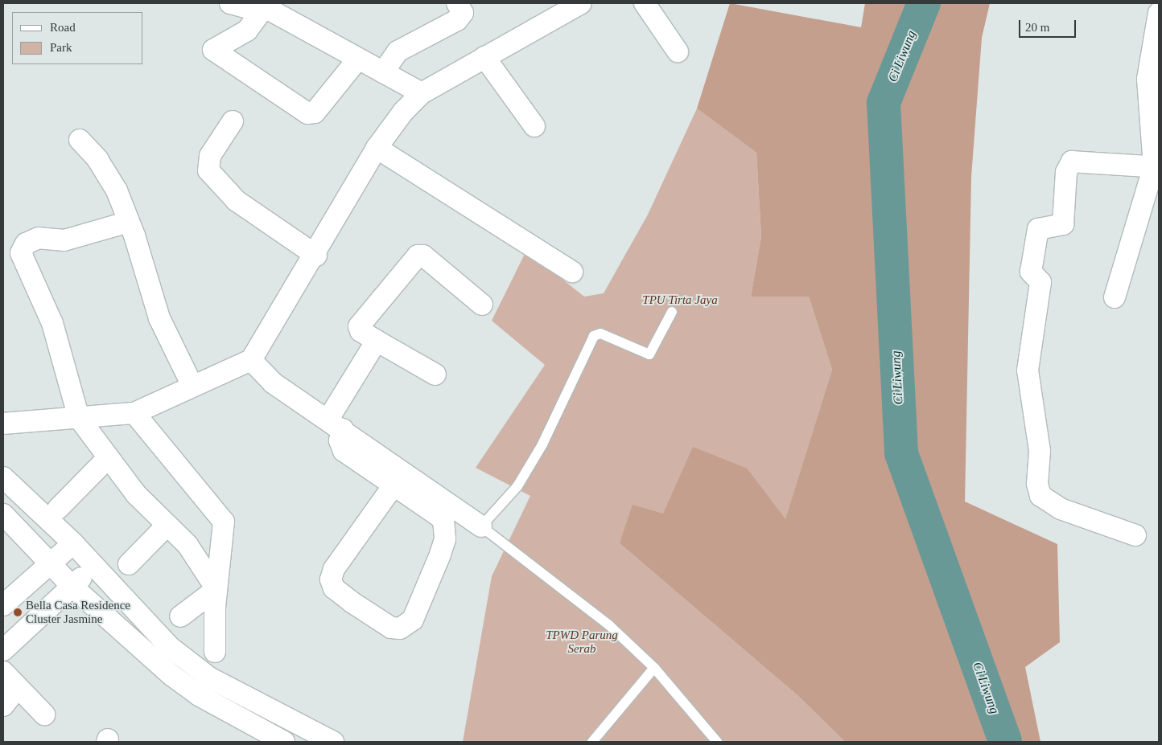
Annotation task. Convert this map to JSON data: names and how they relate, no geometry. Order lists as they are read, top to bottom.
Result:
{
  "water": ["Ci Liwung"],
  "parks": ["TPU Tirta Jaya", "TPWD Parung Serab"],
  "places": ["Bella Casa Residence Cluster Jasmine"],
  "legend": ["Road", "Park"],
  "scale_bar": "20 m"
}
